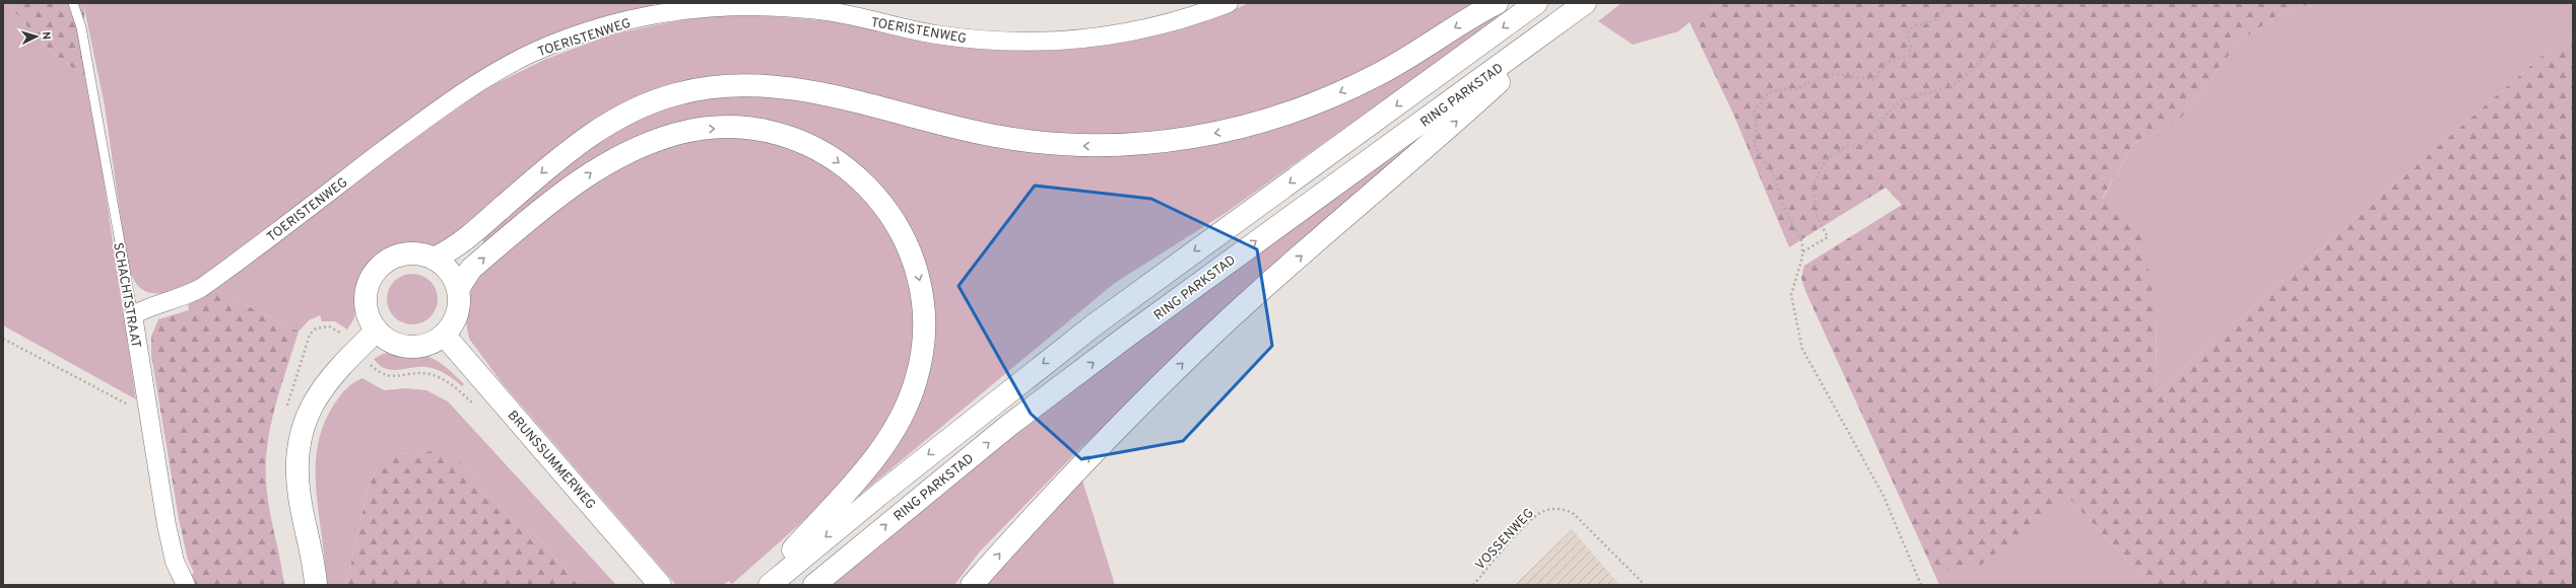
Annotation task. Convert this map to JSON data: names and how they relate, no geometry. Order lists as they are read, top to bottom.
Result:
{
  "streets": {
    "main road": ["RING PARKSTAD", "BRUNSSUMMERWEG"],
    "street": ["TOERISTENWEG", "SCHACHTSTRAAT"],
    "path": ["VOSSENWEG"]
  },
  "crossings": [
    ["TOERISTENWEG", "SCHACHTSTRAAT"]
  ],
  "north": "right"
}
